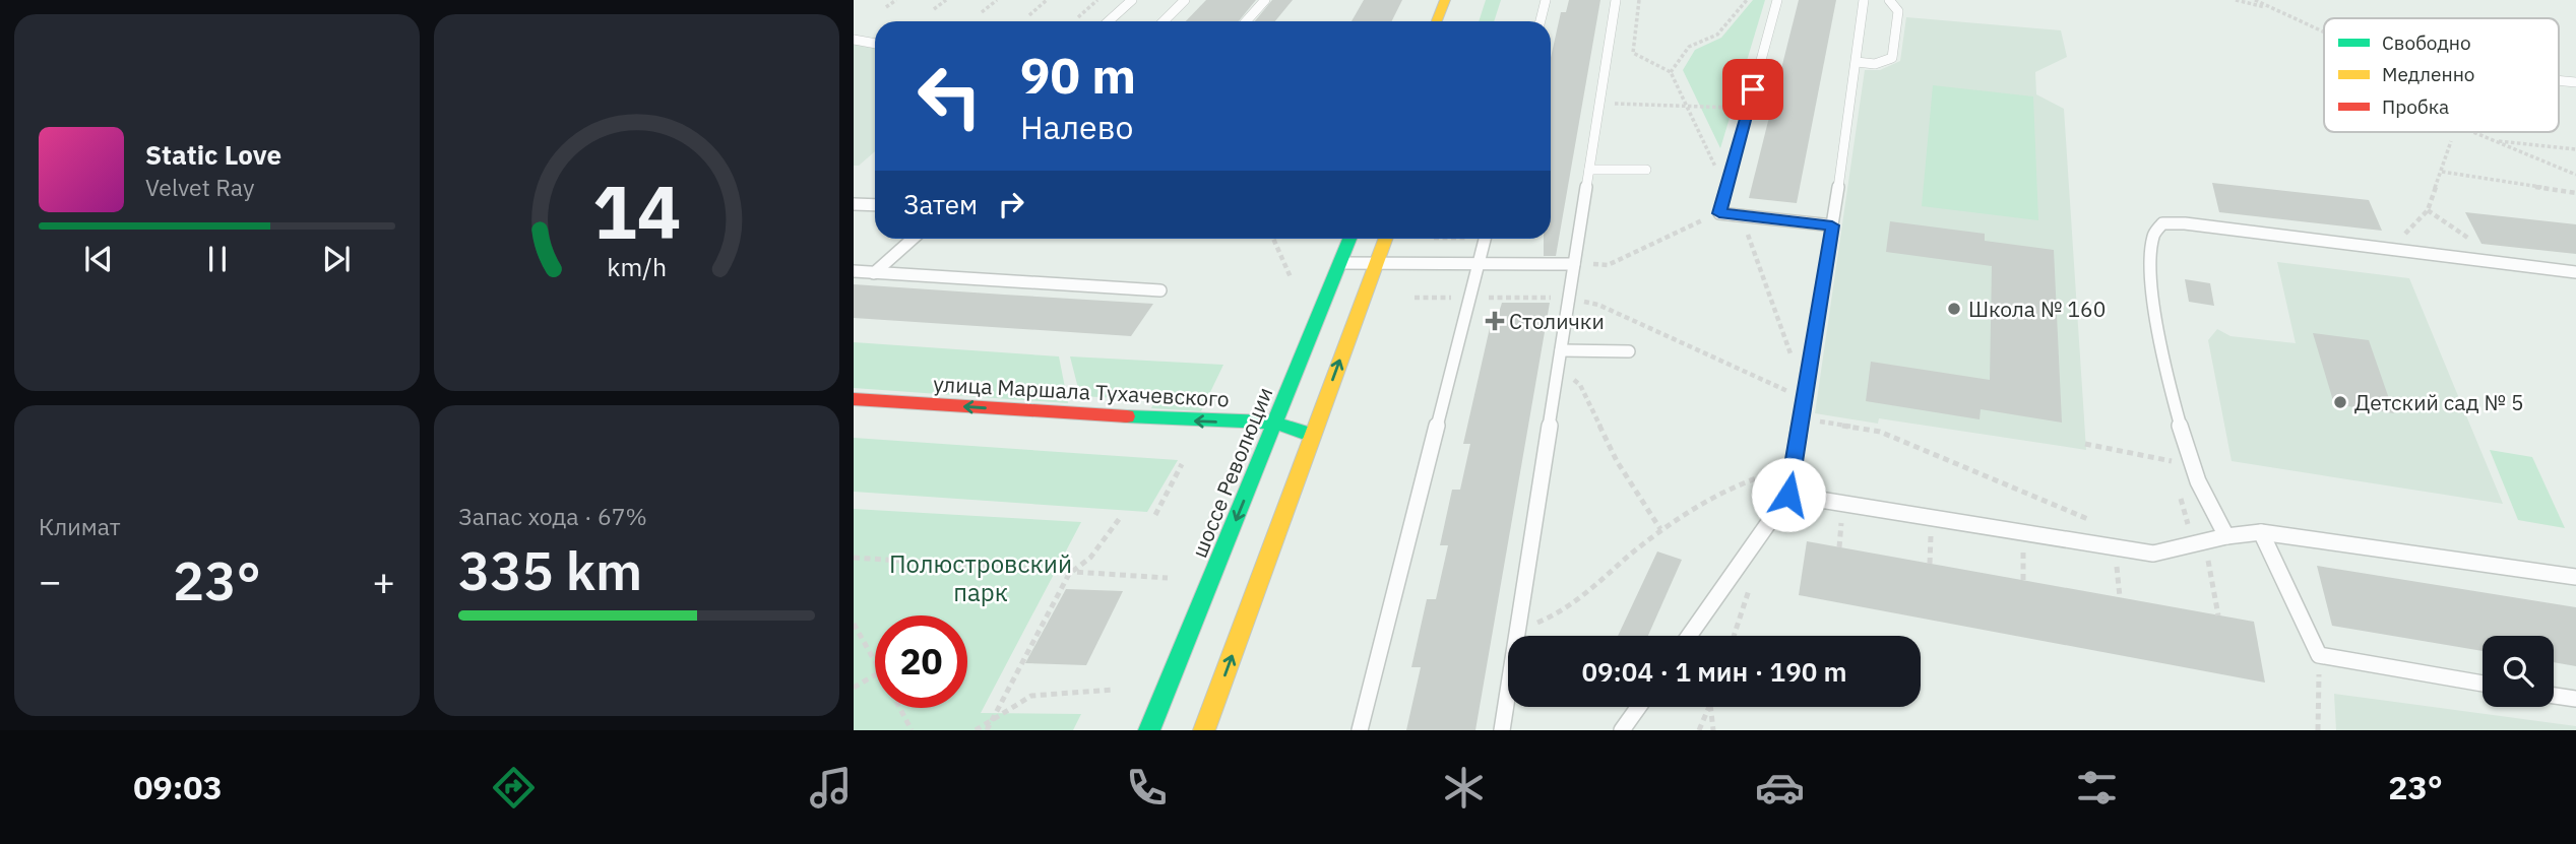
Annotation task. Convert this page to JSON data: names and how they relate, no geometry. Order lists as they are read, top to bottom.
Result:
{
  "streets": {
    "main road": ["улица Маршала Тухачевского", "шоссе Революции"]
  },
  "crossings": [
    ["улица Маршала Тухачевского", "шоссе Революции"]
  ],
  "one_way": ["улица Маршала Тухачевского"],
  "parks": ["Полюстровский парк"],
  "places": {
    "other": ["Школа № 160", "Детский сад № 5"],
    "health": ["Столички"]
  },
  "legend": ["Свободно", "Медленно", "Пробка"],
  "page": {
    "turn": ["90 m", "Налево"],
    "song": ["Static Love", "Velvet Ray"],
    "then": "Затем",
    "tile": [
      "Климат",
      ["Запас хода · 67%", "335 km"]
    ],
    "heat": ["−", "23°", "+"],
    "limit": "20",
    "trip": "09:04 · 1 мин · 190 m",
    "tabs": ["09:03", "23°"],
    "gauge": ["14", "km/h"]
  }
}
